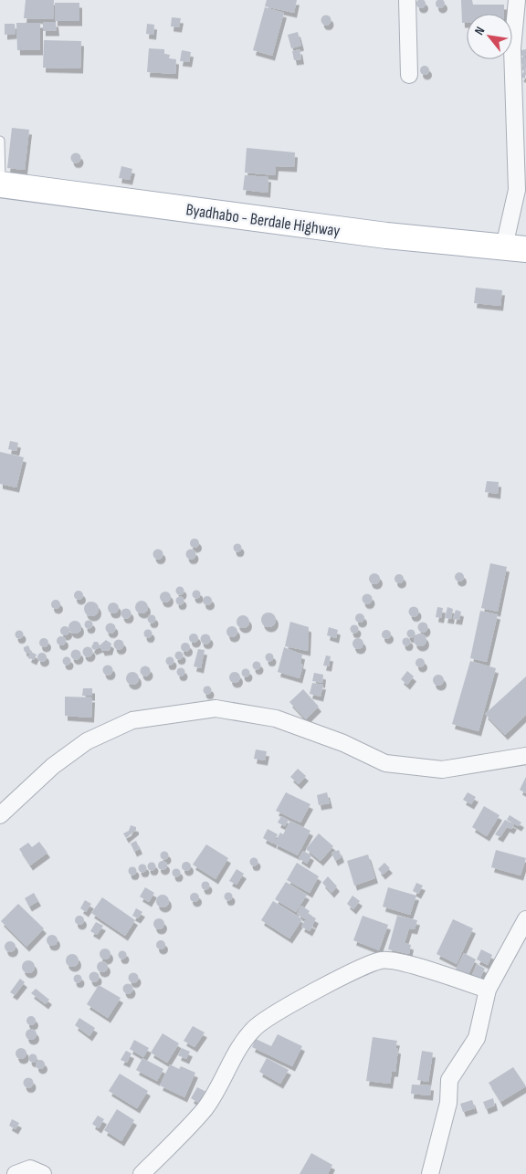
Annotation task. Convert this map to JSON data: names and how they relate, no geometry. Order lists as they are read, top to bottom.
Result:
{
  "streets": {
    "main road": ["Byadhabo - Berdale Highway"]
  },
  "north": "top left"
}
